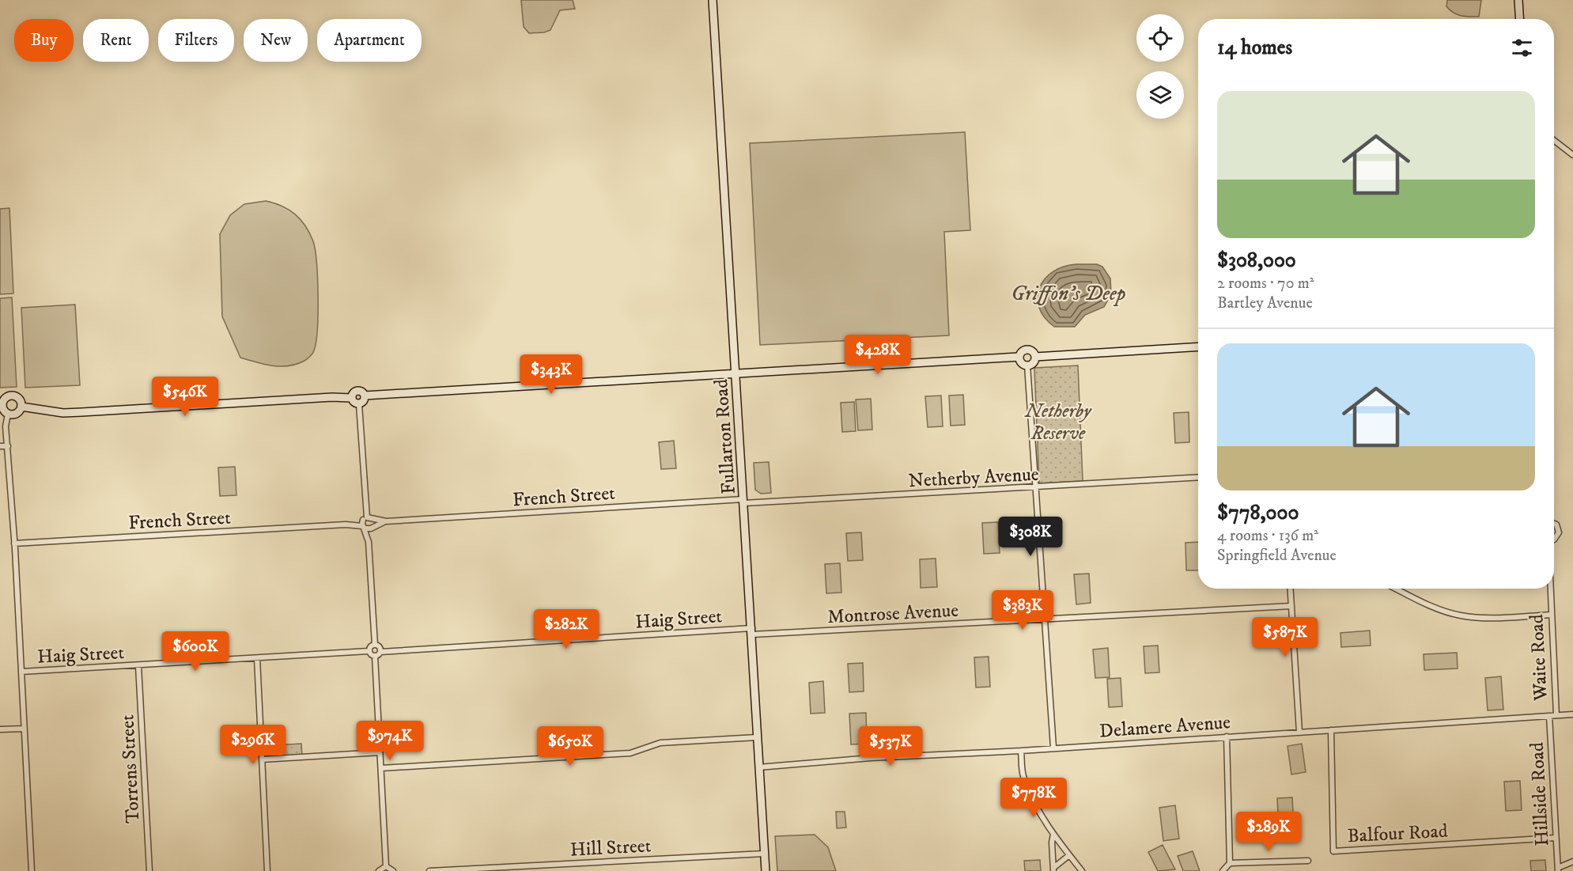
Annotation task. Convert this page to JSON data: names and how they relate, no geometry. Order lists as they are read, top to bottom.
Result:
{
  "streets": {
    "street": [
      "Fullarton Road",
      "Netherby Avenue",
      "French Street",
      "Montrose Avenue",
      "Haig Street",
      "Waite Road",
      "Delamere Avenue",
      "Torrens Street",
      "Hillside Road",
      "Balfour Road",
      "Hill Street"
    ]
  },
  "crossings": [
    ["Fullarton Road", "Netherby Avenue"],
    ["Fullarton Road", "French Street"],
    ["Fullarton Road", "Montrose Avenue"],
    ["Fullarton Road", "Haig Street"],
    ["Fullarton Road", "Delamere Avenue"],
    ["Fullarton Road", "Hill Street"],
    ["Netherby Avenue", "French Street"],
    ["Montrose Avenue", "Haig Street"],
    ["Haig Street", "Torrens Street"],
    ["Waite Road", "Delamere Avenue"],
    ["Delamere Avenue", "Hillside Road"],
    ["Delamere Avenue", "Balfour Road"],
    ["Hillside Road", "Balfour Road"]
  ],
  "water": ["Griffon's Deep"],
  "parks": ["Netherby Reserve"],
  "page": {
    "chip": [
      "Buy",
      "Rent",
      "Filters",
      "New",
      "Apartment"
    ],
    "heading": "14 homes",
    "list": [
      {
        "name": "$308,000",
        "note": "2 rooms · 70 m² · Bartley Avenue"
      },
      {
        "name": "$778,000",
        "note": "4 rooms · 136 m² · Springfield Avenue"
      }
    ],
    "price": [
      "$428K",
      "$343K",
      "$546K",
      "$308K",
      "$383K",
      "$282K",
      "$587K",
      "$600K",
      "$974K",
      "$296K",
      "$650K",
      "$537K",
      "$778K",
      "$289K"
    ]
  }
}
